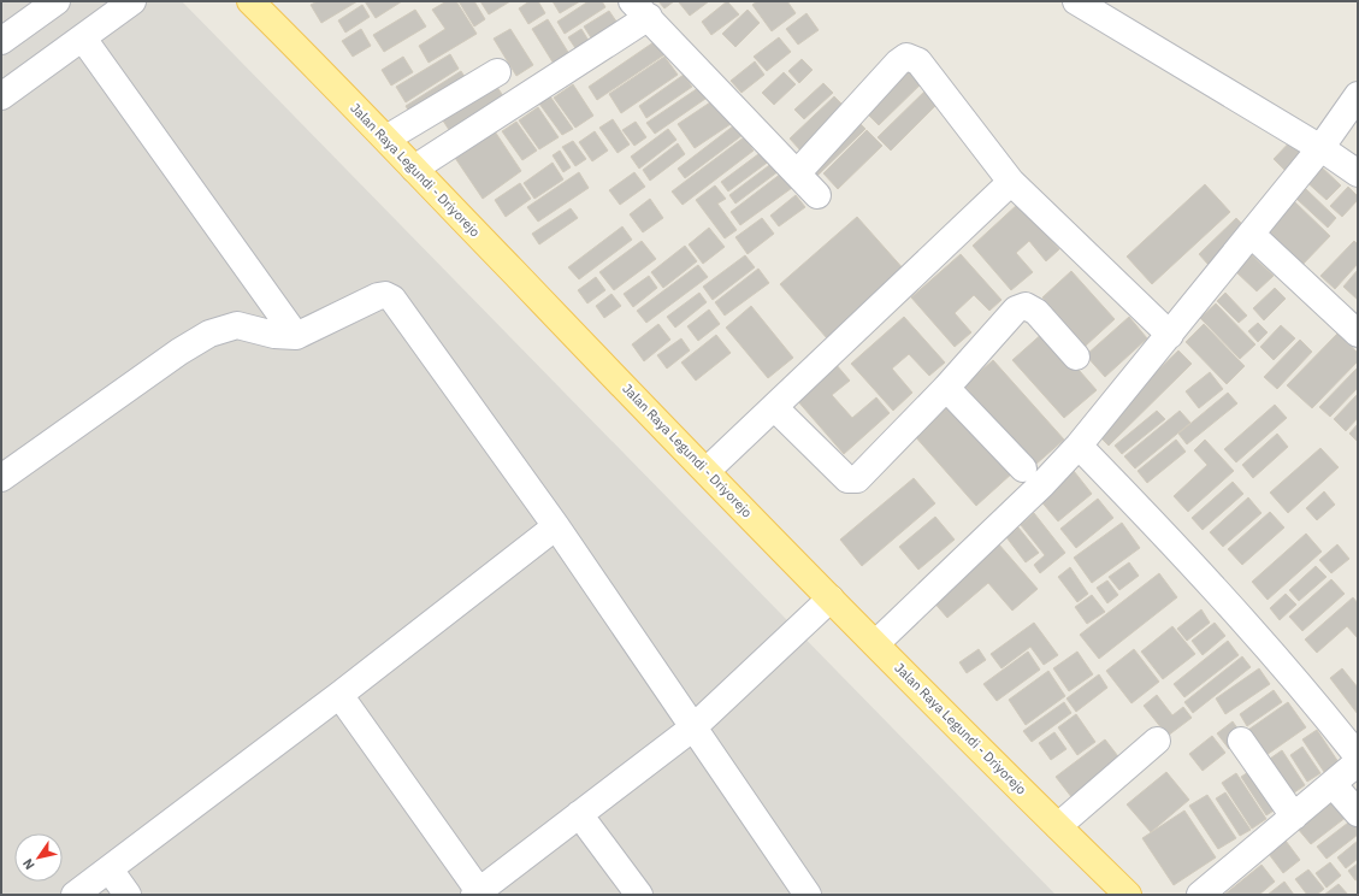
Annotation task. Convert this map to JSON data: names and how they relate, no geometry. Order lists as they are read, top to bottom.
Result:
{
  "streets": {
    "main road": ["Jalan Raya Legundi - Driyorejo"]
  },
  "north": "bottom left"
}
